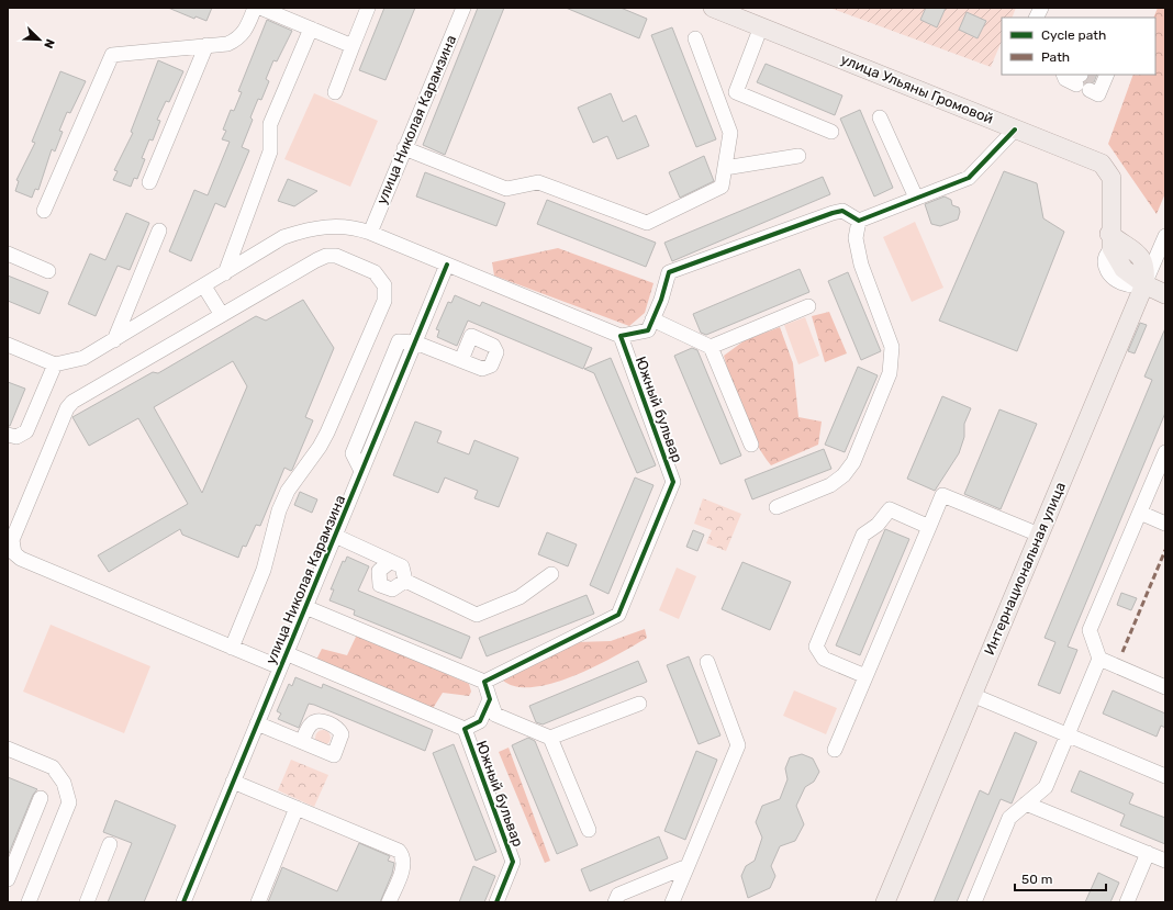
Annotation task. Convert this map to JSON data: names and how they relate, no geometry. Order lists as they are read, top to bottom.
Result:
{
  "streets": {
    "main road": ["улица Ульяны Громовой", "Интернациональная улица"],
    "street": ["улица Николая Карамзина", "Южный бульвар"]
  },
  "crossings": [
    ["улица Ульяны Громовой", "Интернациональная улица"],
    ["улица Николая Карамзина", "Южный бульвар"]
  ],
  "legend": ["Cycle path", "Path"],
  "scale_bar": "50 m",
  "north": "bottom right"
}
